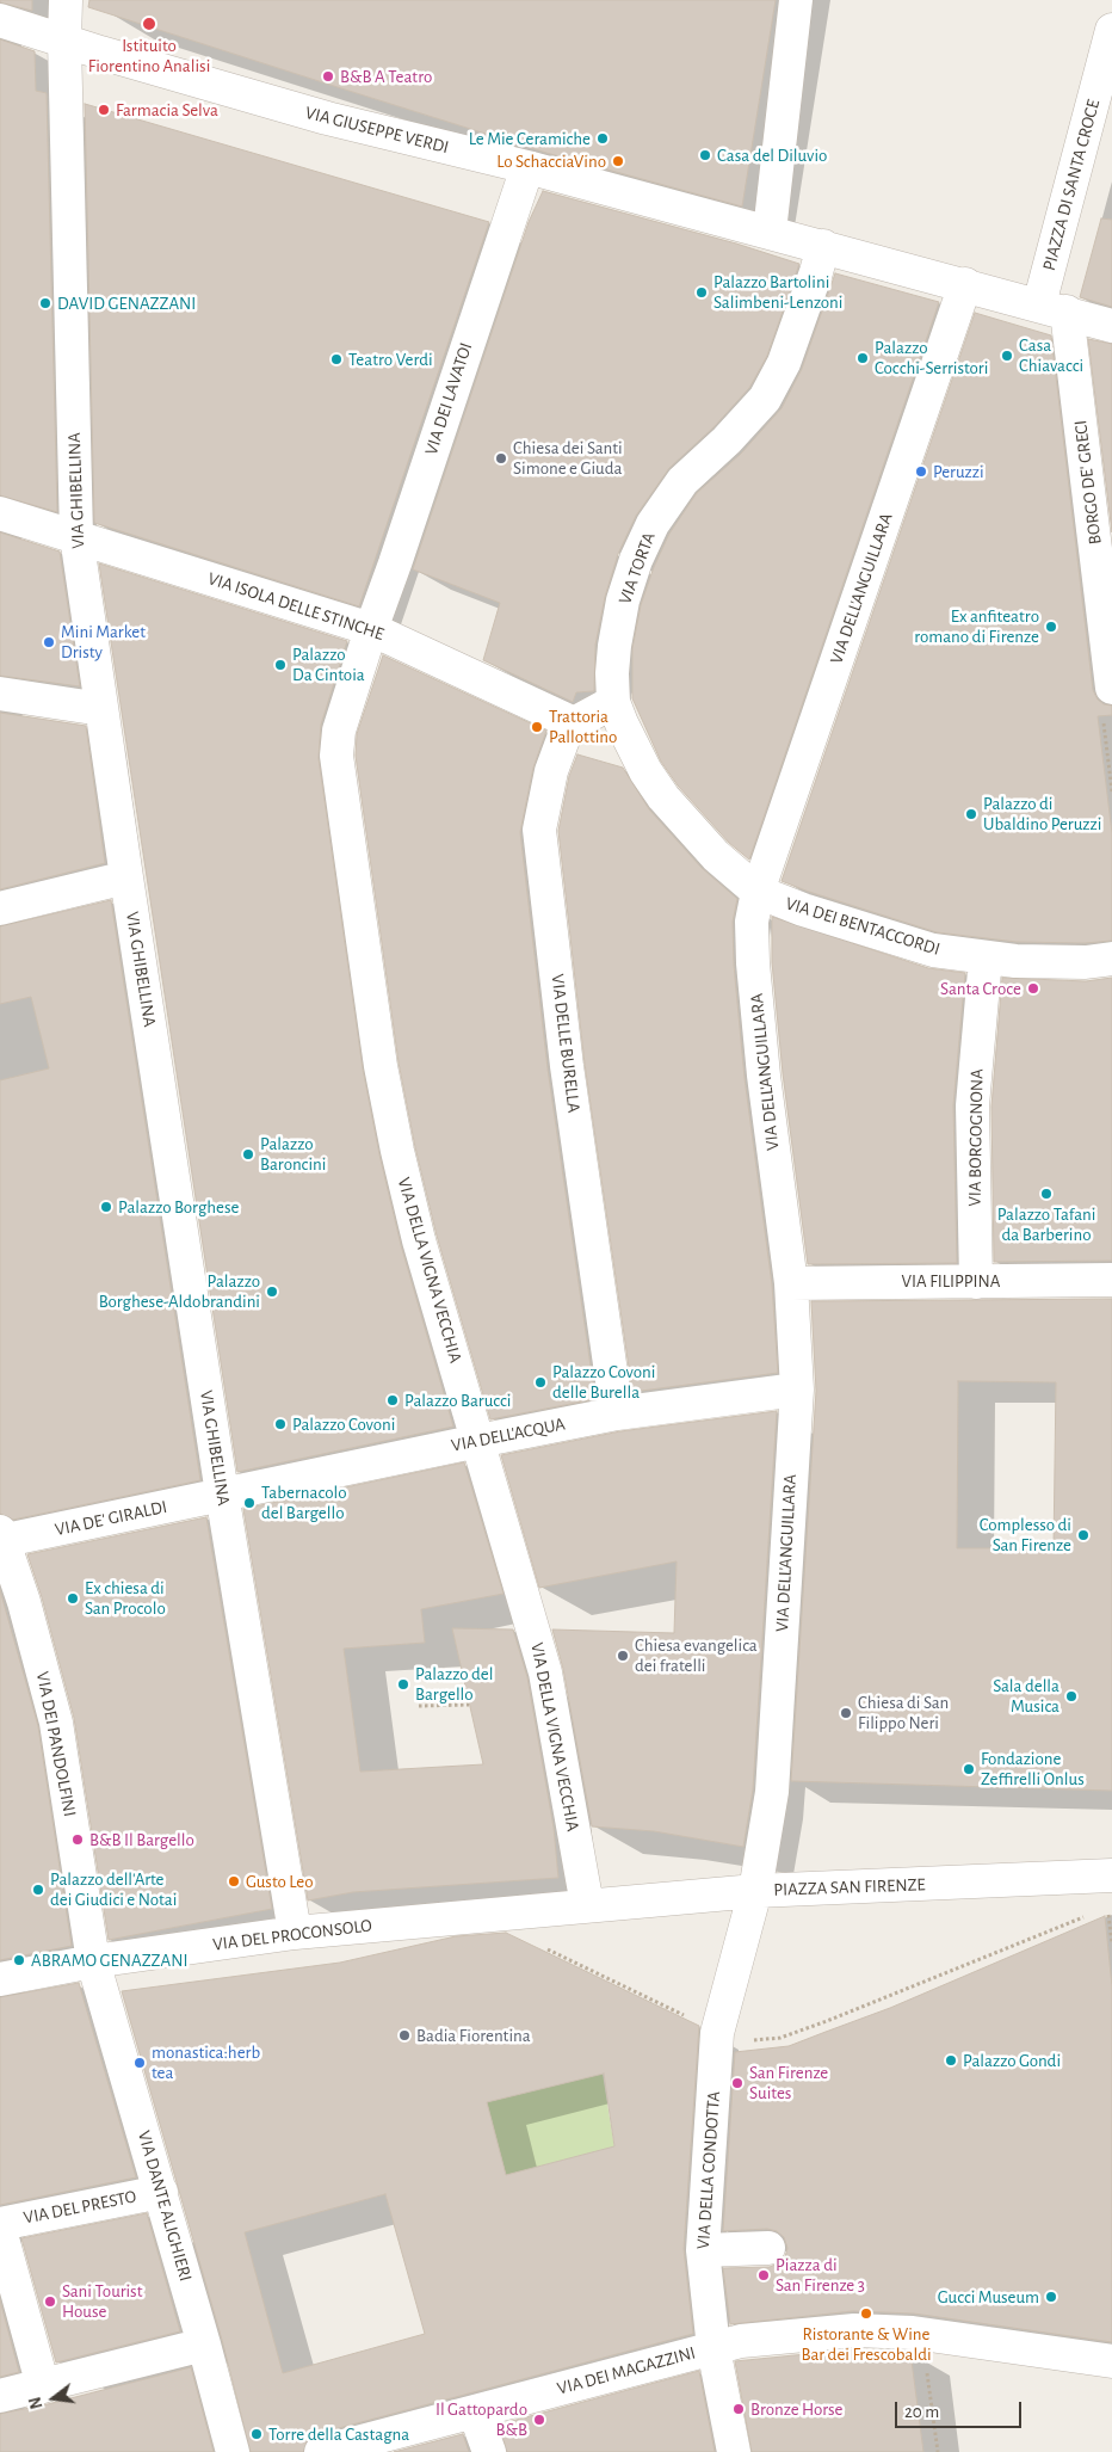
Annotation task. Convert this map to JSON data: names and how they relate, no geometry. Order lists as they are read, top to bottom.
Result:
{
  "streets": {
    "street": [
      "VIA GIUSEPPE VERDI",
      "PIAZZA DI SANTA CROCE",
      "VIA DEI LAVATOI",
      "BORGO DE' GRECI",
      "VIA GHIBELLINA",
      "VIA TORTA",
      "VIA DELL'ANGUILLARA",
      "VIA ISOLA DELLE STINCHE",
      "VIA DEI BENTACCORDI",
      "VIA DELLE BURELLA",
      "VIA BORGOGNONA",
      "VIA DELLA VIGNA VECCHIA",
      "VIA FILIPPINA",
      "VIA DELL'ACQUA",
      "VIA DE' GIRALDI",
      "VIA DEI PANDOLFINI",
      "PIAZZA SAN FIRENZE",
      "VIA DEL PROCONSOLO",
      "VIA DELLA CONDOTTA",
      "VIA DANTE ALIGHIERI",
      "VIA DEL PRESTO",
      "VIA DEI MAGAZZINI"
    ]
  },
  "crossings": [
    ["VIA GIUSEPPE VERDI", "VIA DEI LAVATOI"],
    ["VIA GIUSEPPE VERDI", "VIA GHIBELLINA"],
    ["PIAZZA DI SANTA CROCE", "BORGO DE' GRECI"],
    ["VIA DEI LAVATOI", "VIA ISOLA DELLE STINCHE"],
    ["VIA DEI LAVATOI", "VIA DELLA VIGNA VECCHIA"],
    ["VIA GHIBELLINA", "VIA ISOLA DELLE STINCHE"],
    ["VIA GHIBELLINA", "VIA DELL'ACQUA"],
    ["VIA GHIBELLINA", "VIA DE' GIRALDI"],
    ["VIA GHIBELLINA", "VIA DEL PROCONSOLO"],
    ["VIA TORTA", "VIA DELL'ANGUILLARA"],
    ["VIA TORTA", "VIA DEI BENTACCORDI"],
    ["VIA DELL'ANGUILLARA", "VIA DEI BENTACCORDI"],
    ["VIA DELL'ANGUILLARA", "VIA FILIPPINA"],
    ["VIA DELL'ANGUILLARA", "VIA DELL'ACQUA"],
    ["VIA DELL'ANGUILLARA", "PIAZZA SAN FIRENZE"],
    ["VIA DELL'ANGUILLARA", "VIA DELLA CONDOTTA"],
    ["VIA ISOLA DELLE STINCHE", "VIA DELLE BURELLA"],
    ["VIA ISOLA DELLE STINCHE", "VIA DELLA VIGNA VECCHIA"],
    ["VIA DEI BENTACCORDI", "VIA BORGOGNONA"],
    ["VIA DELLE BURELLA", "VIA DELL'ACQUA"],
    ["VIA BORGOGNONA", "VIA FILIPPINA"],
    ["VIA DELLA VIGNA VECCHIA", "VIA DELL'ACQUA"],
    ["VIA DELLA VIGNA VECCHIA", "PIAZZA SAN FIRENZE"],
    ["VIA DELLA VIGNA VECCHIA", "VIA DEL PROCONSOLO"],
    ["VIA DELL'ACQUA", "VIA DE' GIRALDI"],
    ["VIA DE' GIRALDI", "VIA DEI PANDOLFINI"],
    ["VIA DEI PANDOLFINI", "VIA DEL PROCONSOLO"],
    ["VIA DEI PANDOLFINI", "VIA DANTE ALIGHIERI"],
    ["PIAZZA SAN FIRENZE", "VIA DEL PROCONSOLO"],
    ["PIAZZA SAN FIRENZE", "VIA DELLA CONDOTTA"],
    ["VIA DEL PROCONSOLO", "VIA DANTE ALIGHIERI"],
    ["VIA DELLA CONDOTTA", "VIA DEI MAGAZZINI"],
    ["VIA DANTE ALIGHIERI", "VIA DEL PRESTO"]
  ],
  "places": [
    "Istituito Fiorentino Analisi",
    "B&B A Teatro",
    "Farmacia Selva",
    "Le Mie Ceramiche",
    "Casa del Diluvio",
    "Lo SchacciaVino",
    "Palazzo Bartolini Salimbeni-Lenzoni",
    "DAVID GENAZZANI",
    "Casa Chiavacci",
    "Palazzo Cocchi-Serristori",
    "Teatro Verdi",
    "Chiesa dei Santi Simone e Giuda",
    "Peruzzi",
    "Ex anfiteatro romano di Firenze",
    "Mini Market Dristy",
    "Palazzo Da Cintoia",
    "Trattoria Pallottino",
    "Palazzo di Ubaldino Peruzzi",
    "Santa Croce",
    "Palazzo Baroncini",
    "Palazzo Tafani da Barberino",
    "Palazzo Borghese",
    "Palazzo Borghese-Aldobrandini",
    "Palazzo Covoni delle Burella",
    "Palazzo Barucci",
    "Palazzo Covoni",
    "Tabernacolo del Bargello",
    "Complesso di San Firenze",
    "Ex chiesa di San Procolo",
    "Chiesa evangelica dei fratelli",
    "Palazzo del Bargello",
    "Sala della Musica",
    "Chiesa di San Filippo Neri",
    "Fondazione Zeffirelli Onlus",
    "B&B Il Bargello",
    "Gusto Leo",
    "Palazzo dell'Arte dei Giudici e Notai",
    "ABRAMO GENAZZANI",
    "Badia Fiorentina",
    "Palazzo Gondi",
    "monastica:herb tea",
    "San Firenze Suites",
    "Piazza di San Firenze 3",
    "Gucci Museum",
    "Sani Tourist House",
    "Ristorante & Wine Bar dei Frescobaldi",
    "Bronze Horse",
    "Il Gattopardo B&B",
    "Torre della Castagna"
  ],
  "scale_bar": "20 m",
  "north": "left"
}
